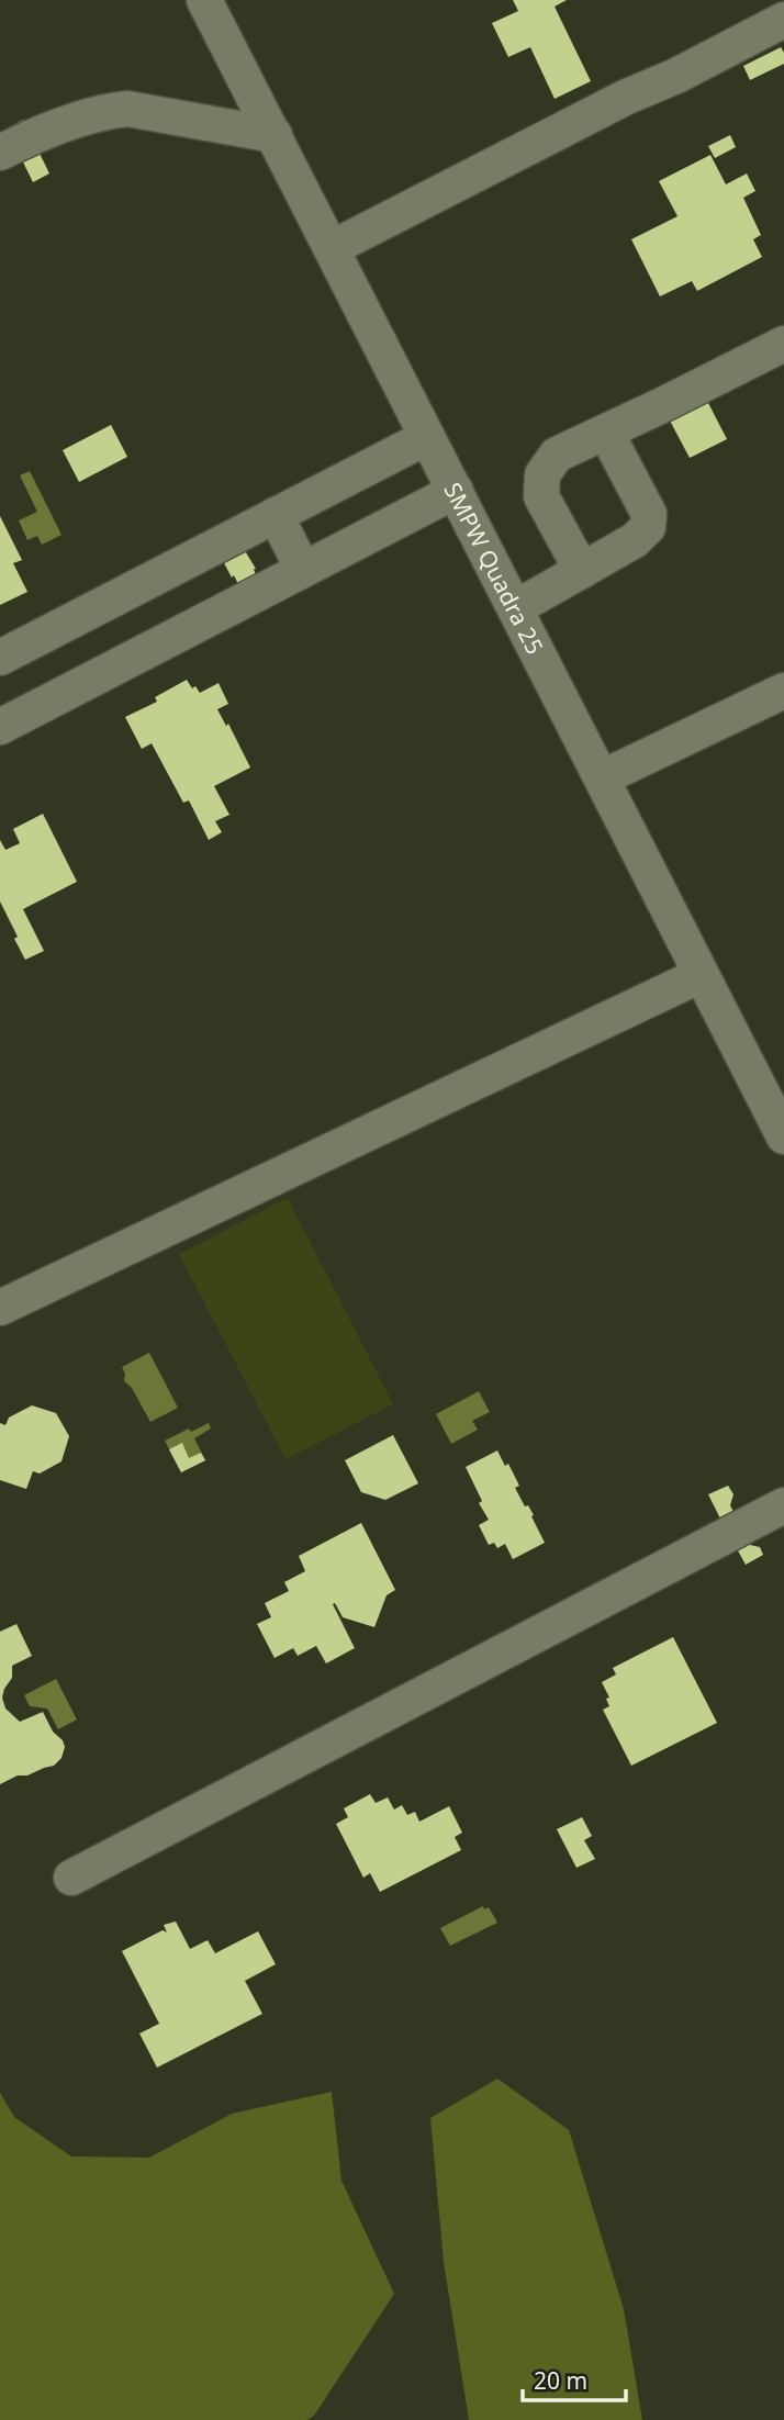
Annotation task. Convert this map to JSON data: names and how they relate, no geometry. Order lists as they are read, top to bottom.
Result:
{
  "streets": {
    "street": ["SMPW Quadra 25"]
  },
  "scale_bar": "20 m"
}
